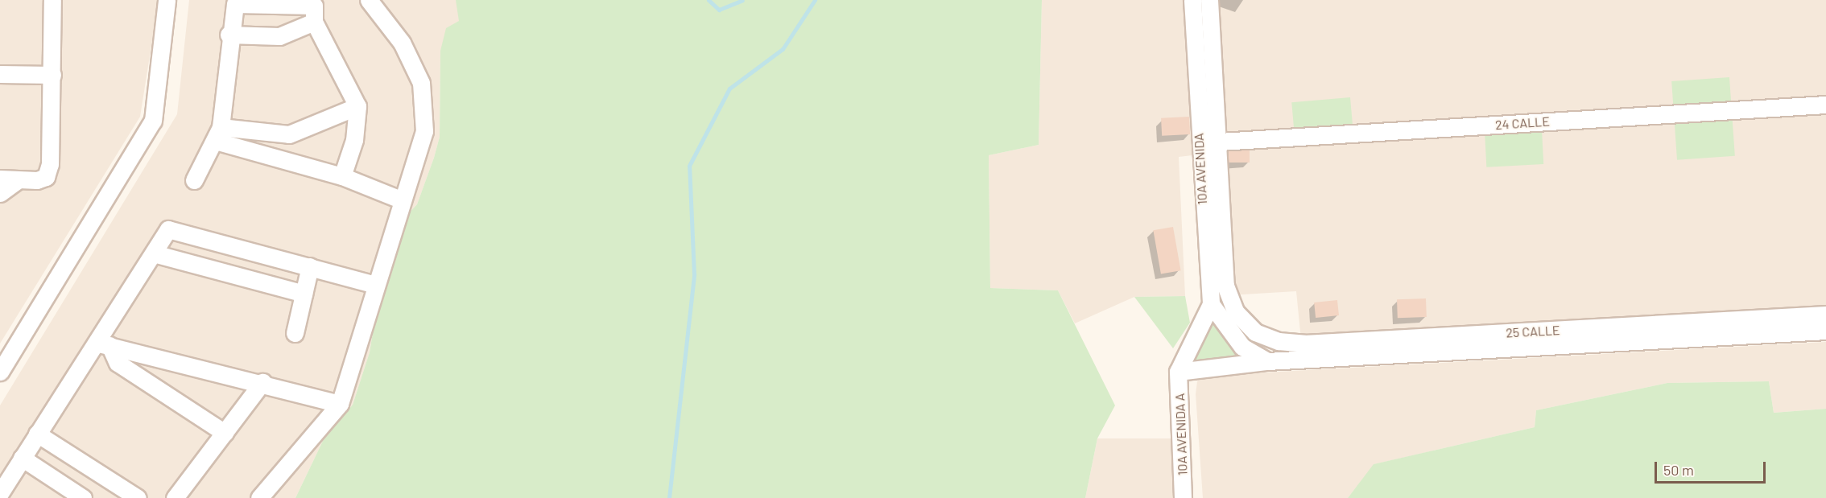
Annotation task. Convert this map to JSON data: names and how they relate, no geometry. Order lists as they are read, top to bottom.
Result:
{
  "streets": {
    "street": [
      "24 CALLE",
      "10A AVENIDA",
      "25 CALLE",
      "10A AVENIDA A"
    ]
  },
  "crossings": [
    ["24 CALLE", "10A AVENIDA"],
    ["10A AVENIDA", "25 CALLE"],
    ["25 CALLE", "10A AVENIDA A"]
  ],
  "scale_bar": "50 m"
}
